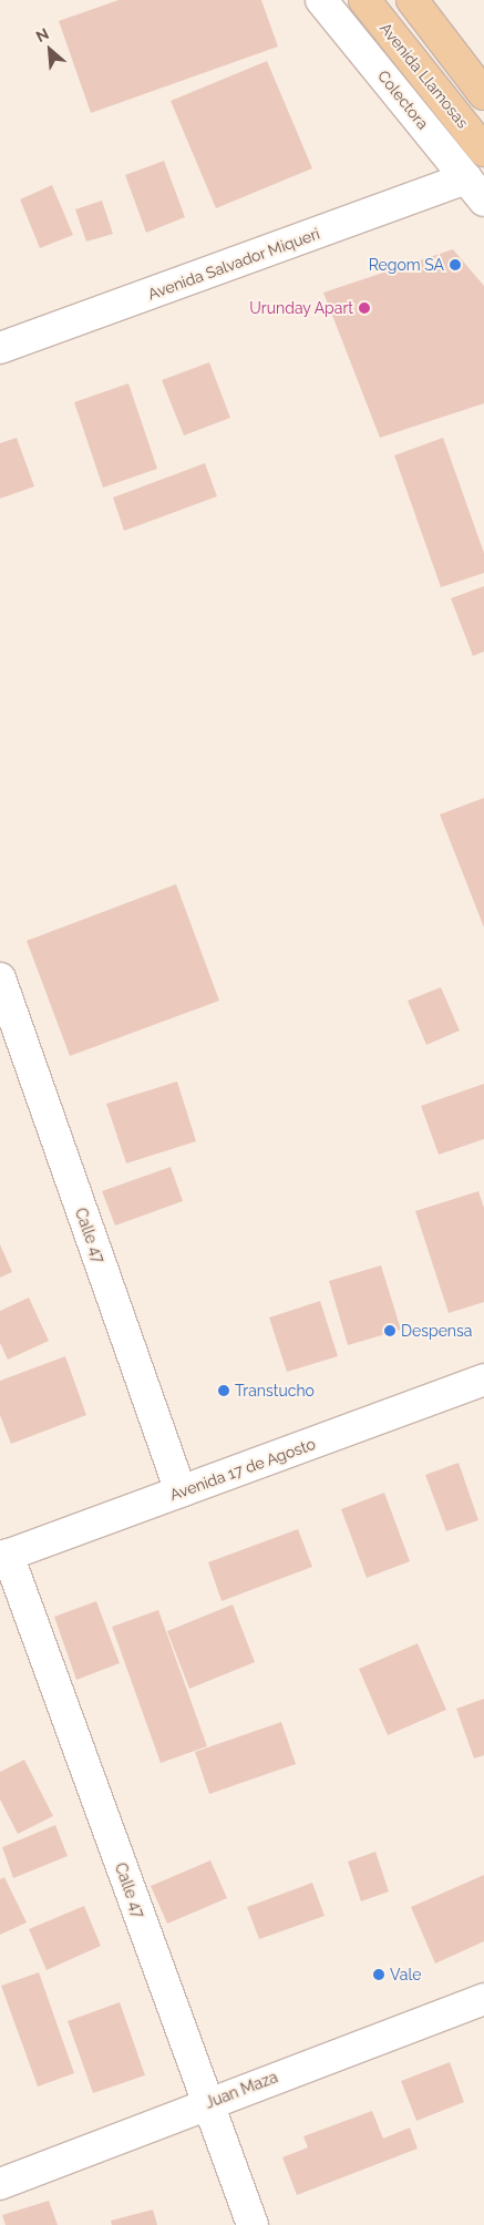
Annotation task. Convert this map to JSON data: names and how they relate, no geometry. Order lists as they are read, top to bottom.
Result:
{
  "streets": {
    "main road": ["Avenida Llamosas"],
    "street": [
      "Colectora",
      "Avenida Salvador Miqueri",
      "Calle 47",
      "Avenida 17 de Agosto",
      "Juan Maza"
    ]
  },
  "crossings": [
    ["Colectora", "Avenida Salvador Miqueri"],
    ["Calle 47", "Avenida 17 de Agosto"],
    ["Calle 47", "Juan Maza"]
  ],
  "places": [
    "Regom SA",
    "Urunday Apart",
    "Despensa",
    "Transtucho",
    "Vale"
  ],
  "north": "top left"
}
